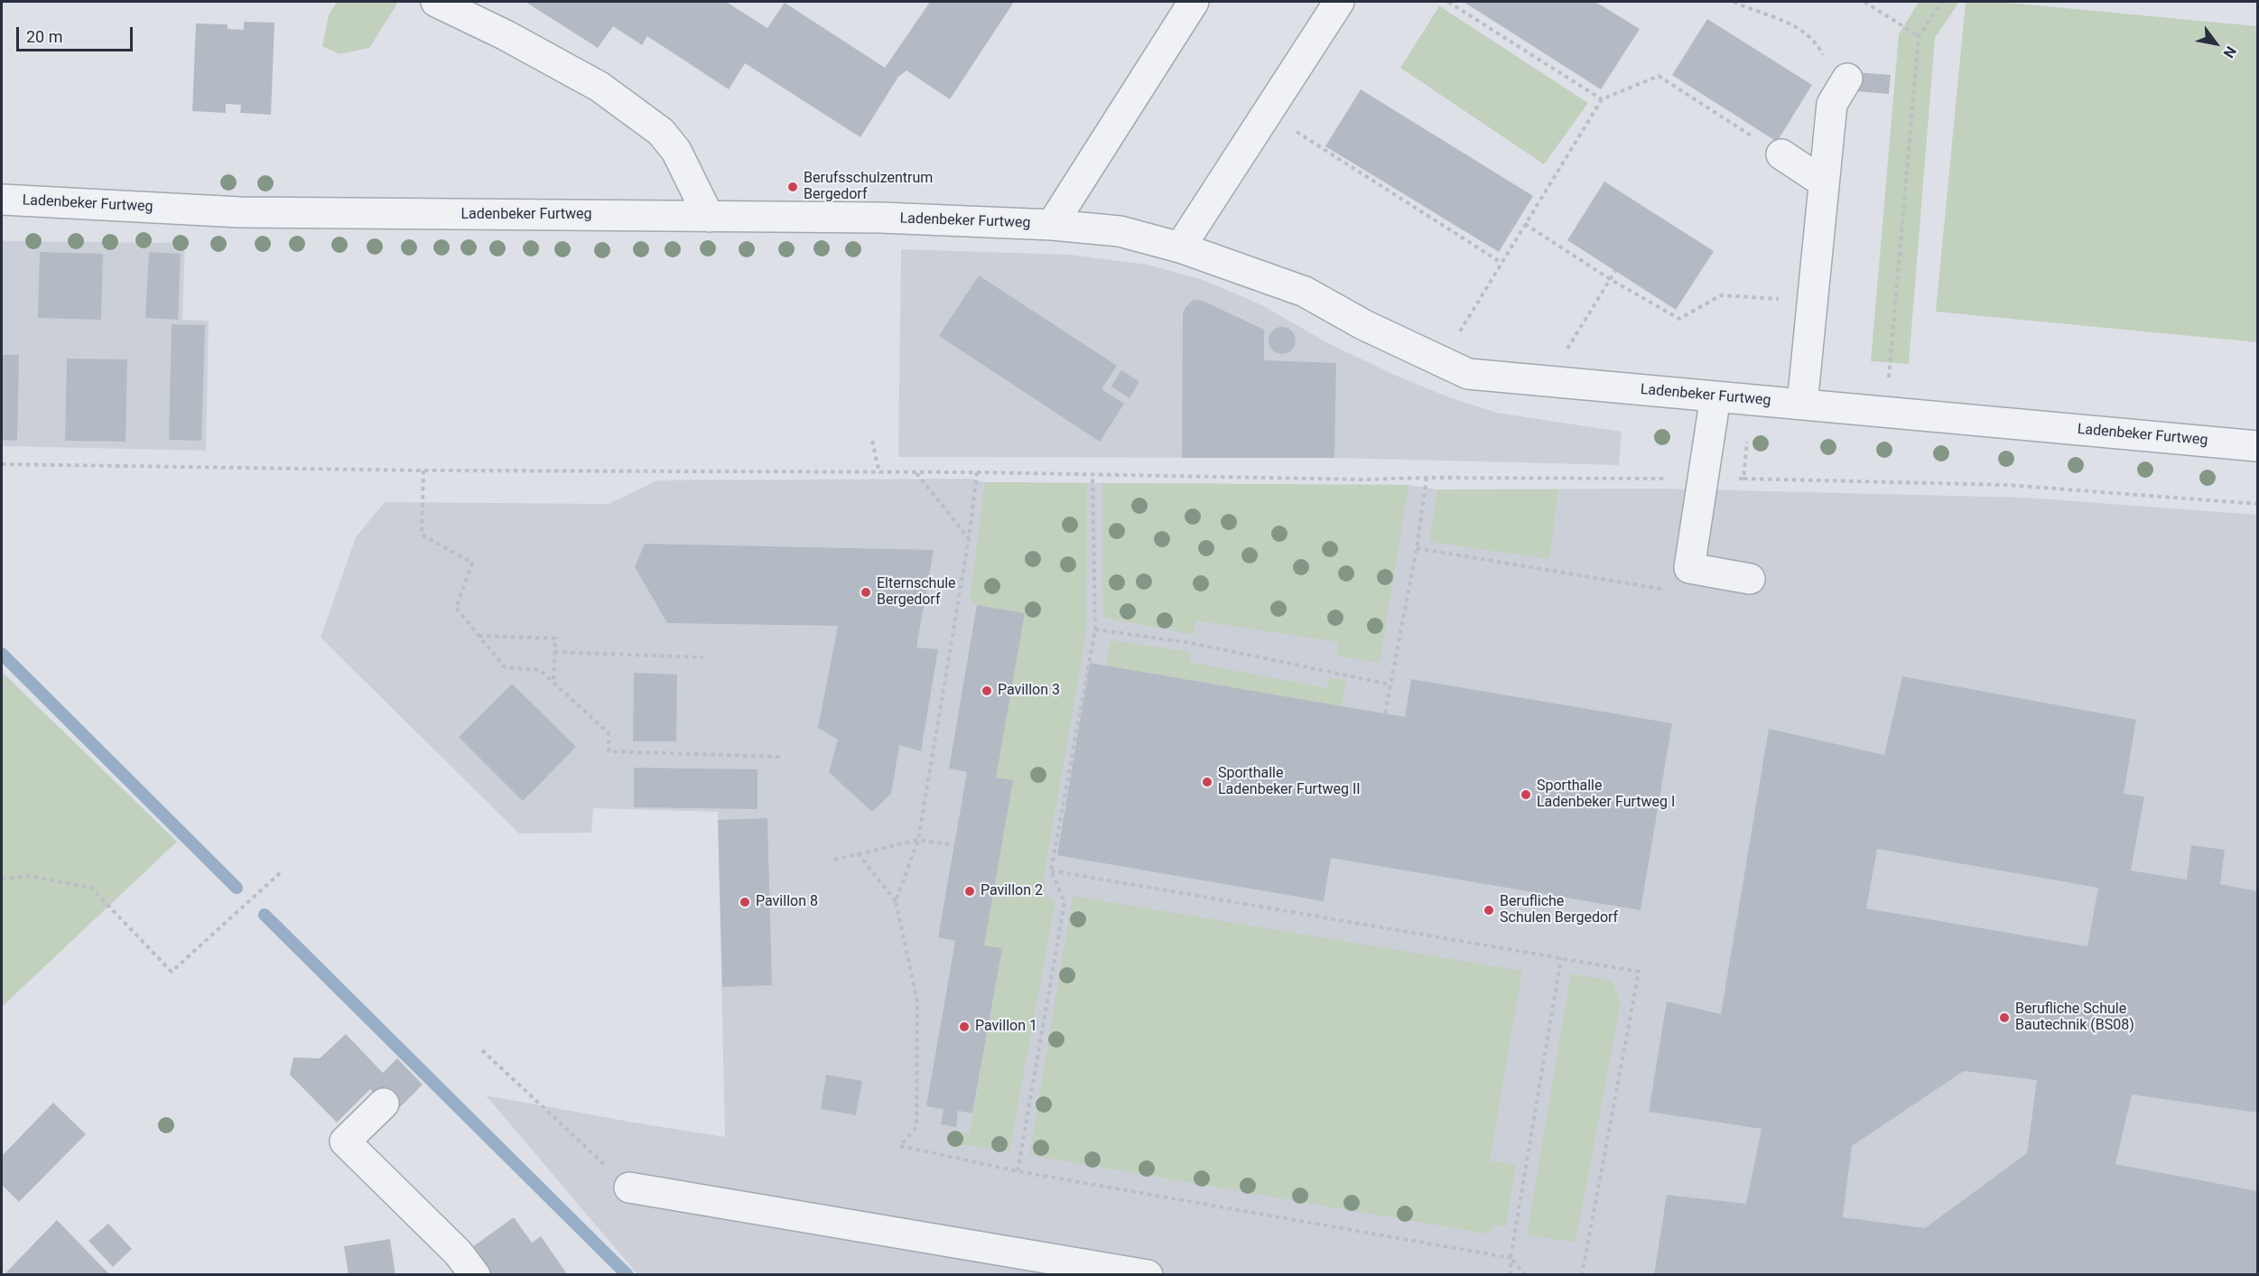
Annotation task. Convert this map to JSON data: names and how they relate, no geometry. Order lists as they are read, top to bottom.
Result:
{
  "streets": {
    "street": ["Ladenbeker Furtweg"]
  },
  "places": [
    "Berufsschulzentrum Bergedorf",
    "Elternschule Bergedorf",
    "Pavillon 3",
    "Sporthalle Ladenbeker Furtweg II",
    "Sporthalle Ladenbeker Furtweg I",
    "Pavillon 2",
    "Pavillon 8",
    "Berufliche Schulen Bergedorf",
    "Berufliche Schule Bautechnik (BS08)",
    "Pavillon 1"
  ],
  "scale_bar": "20 m",
  "north": "bottom right"
}
